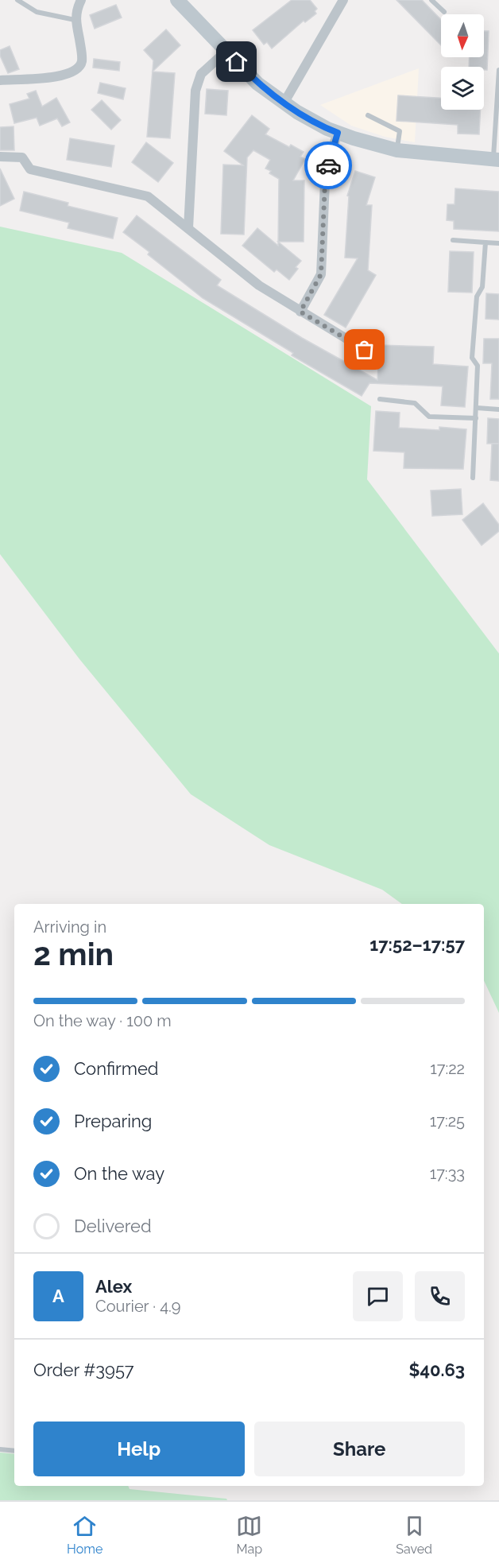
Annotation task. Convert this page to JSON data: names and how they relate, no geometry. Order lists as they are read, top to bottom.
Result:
{
  "north": "bottom",
  "page": {
    "heading": ["2 min", "Arriving in", "17:52–17:57"],
    "panel": [
      "Alex",
      "Courier · 4.9",
      "Order #3957",
      "$40.63"
    ],
    "bar": "On the way · 100 m",
    "list": [
      ["Confirmed", "17:22"],
      ["Preparing", "17:25"],
      ["On the way", "17:33"],
      "Delivered"
    ],
    "round": "A",
    "buttons": ["Help", "Share"],
    "tabs": ["Home", "Map", "Saved"]
  }
}
